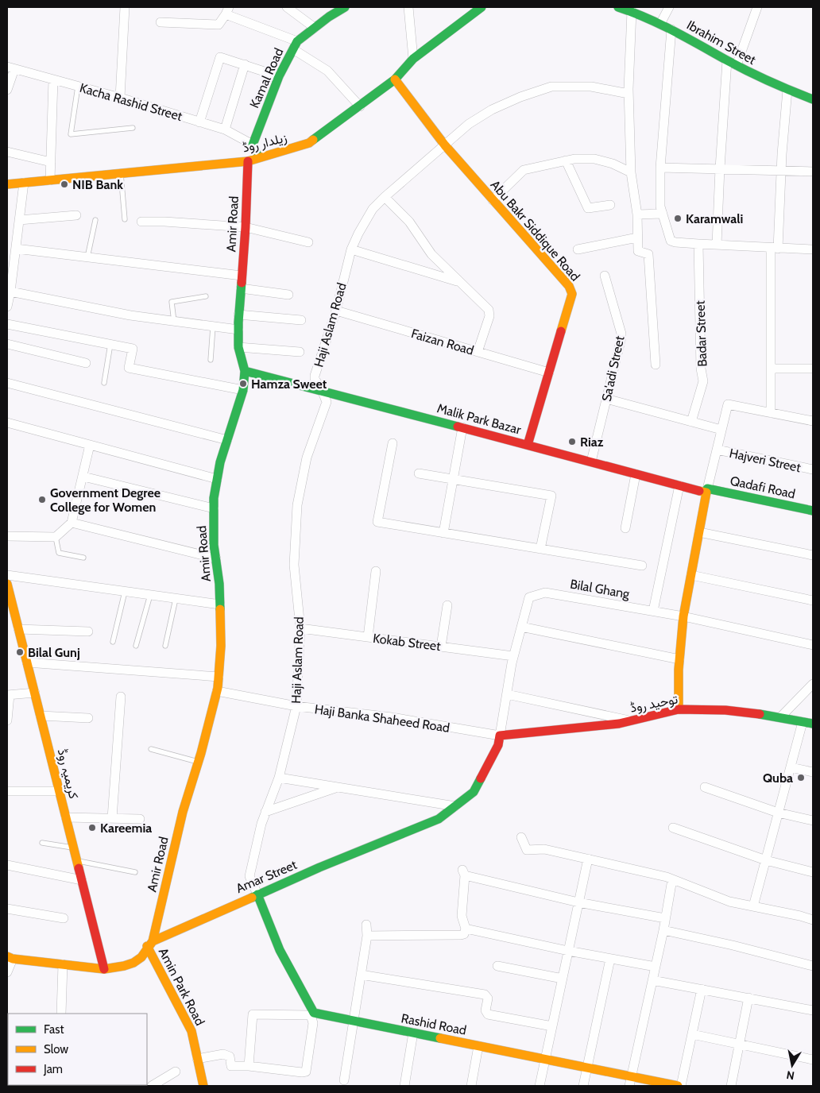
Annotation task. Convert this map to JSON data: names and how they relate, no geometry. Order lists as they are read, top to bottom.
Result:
{
  "streets": {
    "street": [
      "Ibrahim Street",
      "Kamal Road",
      "Kacha Rashid Street",
      "زیلدار روڈ",
      "Amir Road",
      "Abu Bakr Siddique Road",
      "Haji Aslam Road",
      "Badar Street",
      "Faizan Road",
      "Sa'adi Street",
      "Malik Park Bazar",
      "Hajveri Street",
      "Qadafi Road",
      "Bilal Ghang",
      "Kokab Street",
      "توحید روڈ",
      "Haji Banka Shaheed Road",
      "کریمیہ روڈ",
      "Amar Street",
      "Amin Park Road",
      "Rashid Road"
    ]
  },
  "crossings": [
    ["Kamal Road", "Kacha Rashid Street"],
    ["زیلدار روڈ", "Amir Road"],
    ["زیلدار روڈ", "Abu Bakr Siddique Road"],
    ["Amir Road", "Malik Park Bazar"],
    ["Amir Road", "Haji Banka Shaheed Road"],
    ["Amir Road", "Amar Street"],
    ["Amir Road", "Amin Park Road"],
    ["Abu Bakr Siddique Road", "Haji Aslam Road"],
    ["Abu Bakr Siddique Road", "Faizan Road"],
    ["Abu Bakr Siddique Road", "Malik Park Bazar"],
    ["Haji Aslam Road", "Faizan Road"],
    ["Haji Aslam Road", "Malik Park Bazar"],
    ["Haji Aslam Road", "Kokab Street"],
    ["Haji Aslam Road", "Haji Banka Shaheed Road"],
    ["Haji Aslam Road", "Amar Street"],
    ["Sa'adi Street", "Malik Park Bazar"],
    ["Malik Park Bazar", "Qadafi Road"],
    ["Bilal Ghang", "Kokab Street"],
    ["Bilal Ghang", "توحید روڈ"],
    ["Bilal Ghang", "Haji Banka Shaheed Road"],
    ["Bilal Ghang", "Amar Street"],
    ["توحید روڈ", "Haji Banka Shaheed Road"],
    ["توحید روڈ", "Amar Street"],
    ["Haji Banka Shaheed Road", "Amar Street"],
    ["کریمیہ روڈ", "Amar Street"],
    ["Amar Street", "Amin Park Road"]
  ],
  "places": [
    "NIB Bank",
    "Karamwali",
    "Hamza Sweet",
    "Riaz",
    "Government Degree College for Women",
    "Bilal Gunj",
    "Quba",
    "Kareemia"
  ],
  "legend": ["Fast", "Slow", "Jam"],
  "north": "bottom"
}
